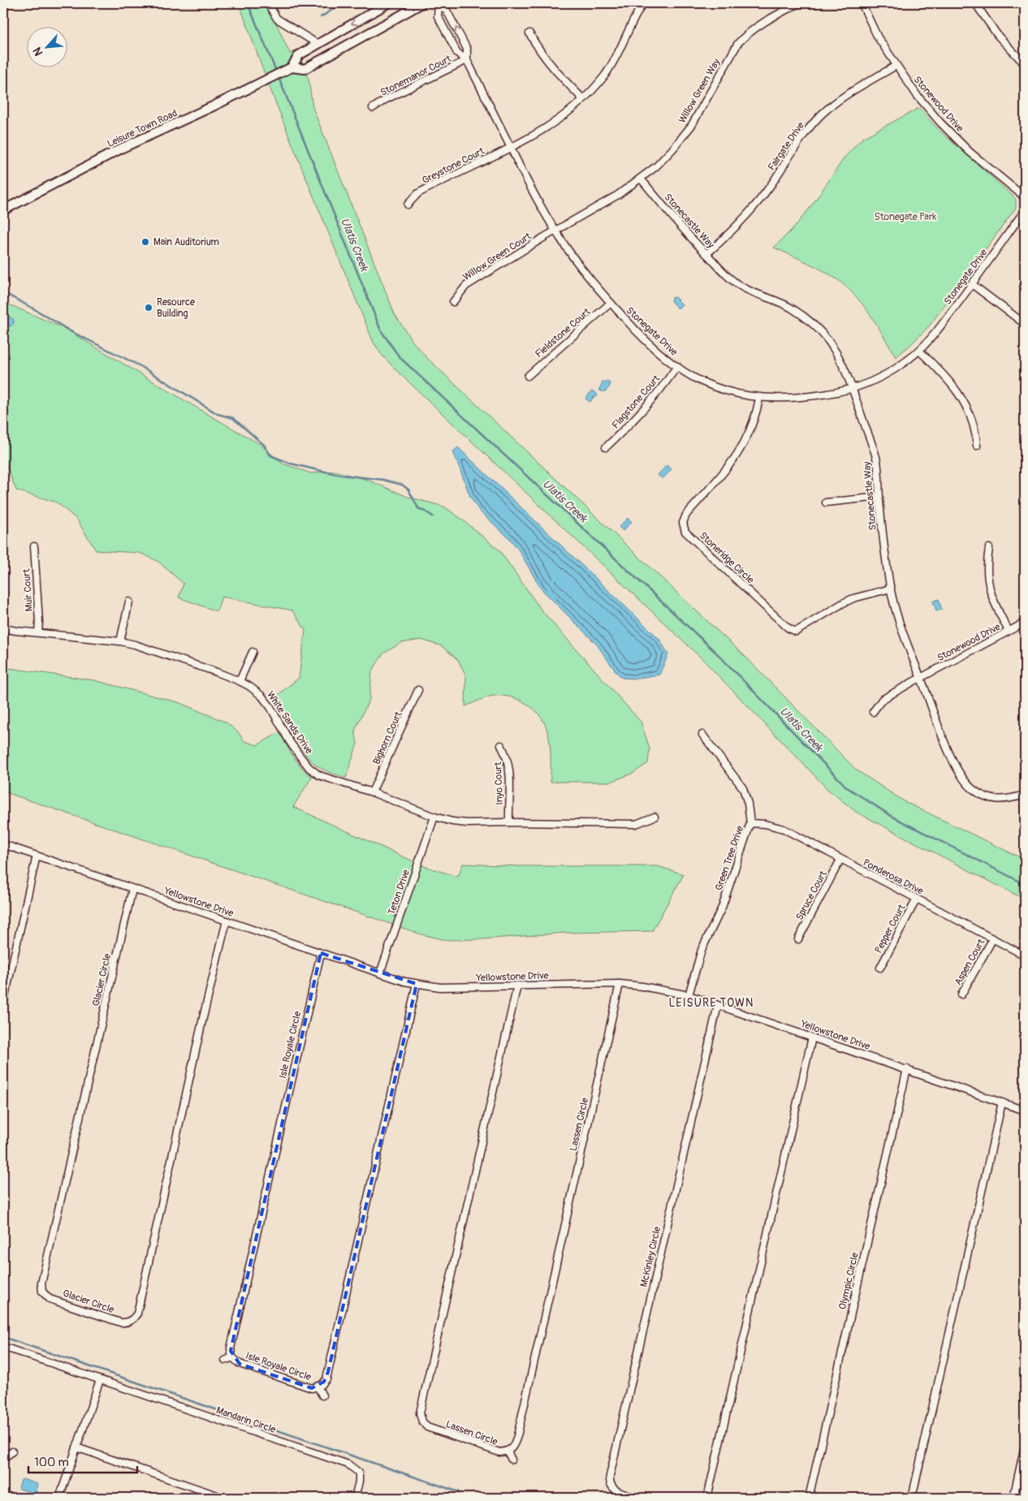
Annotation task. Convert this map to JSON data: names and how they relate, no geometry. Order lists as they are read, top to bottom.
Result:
{
  "streets": {
    "main road": ["Leisure Town Road"],
    "street": [
      "Stonemanor Court",
      "Willow Green Way",
      "Stonewood Drive",
      "Fairgate Drive",
      "Greystone Court",
      "Stonecastle Way",
      "Willow Green Court",
      "Stonegate Drive",
      "Fieldstone Court",
      "Flagstone Court",
      "Stoneridge Circle",
      "Muir Court",
      "White Sands Drive",
      "Bighorn Court",
      "Inyo Court",
      "Green Tree Drive",
      "Ponderosa Drive",
      "Teton Drive",
      "Spruce Court",
      "Yellowstone Drive",
      "Pepper Court",
      "Aspen Court",
      "Glacier Circle",
      "Isle Royale Circle",
      "Lassen Circle",
      "McKinley Circle",
      "Olympic Circle",
      "Mandarin Circle"
    ]
  },
  "crossings": [
    ["Stonemanor Court", "Stonegate Drive"],
    ["Willow Green Way", "Stonecastle Way"],
    ["Willow Green Way", "Willow Green Court"],
    ["Willow Green Way", "Stonegate Drive"],
    ["Stonewood Drive", "Fairgate Drive"],
    ["Stonewood Drive", "Stonecastle Way"],
    ["Fairgate Drive", "Stonecastle Way"],
    ["Greystone Court", "Stonegate Drive"],
    ["Stonecastle Way", "Stonegate Drive"],
    ["Stonecastle Way", "Stoneridge Circle"],
    ["Willow Green Court", "Stonegate Drive"],
    ["Stonegate Drive", "Fieldstone Court"],
    ["Stonegate Drive", "Flagstone Court"],
    ["Stonegate Drive", "Stoneridge Circle"],
    ["Muir Court", "White Sands Drive"],
    ["White Sands Drive", "Bighorn Court"],
    ["White Sands Drive", "Inyo Court"],
    ["White Sands Drive", "Teton Drive"],
    ["Green Tree Drive", "Ponderosa Drive"],
    ["Green Tree Drive", "Yellowstone Drive"],
    ["Ponderosa Drive", "Spruce Court"],
    ["Ponderosa Drive", "Pepper Court"],
    ["Ponderosa Drive", "Aspen Court"],
    ["Teton Drive", "Yellowstone Drive"],
    ["Yellowstone Drive", "Glacier Circle"],
    ["Yellowstone Drive", "Isle Royale Circle"],
    ["Yellowstone Drive", "Lassen Circle"],
    ["Yellowstone Drive", "McKinley Circle"],
    ["Yellowstone Drive", "Olympic Circle"]
  ],
  "districts": ["LEISURE TOWN"],
  "water": ["Ulatis Creek"],
  "parks": ["Stonegate Park"],
  "places": ["Main Auditorium", "Resource Building"],
  "scale_bar": "100 m",
  "north": "bottom left"
}
